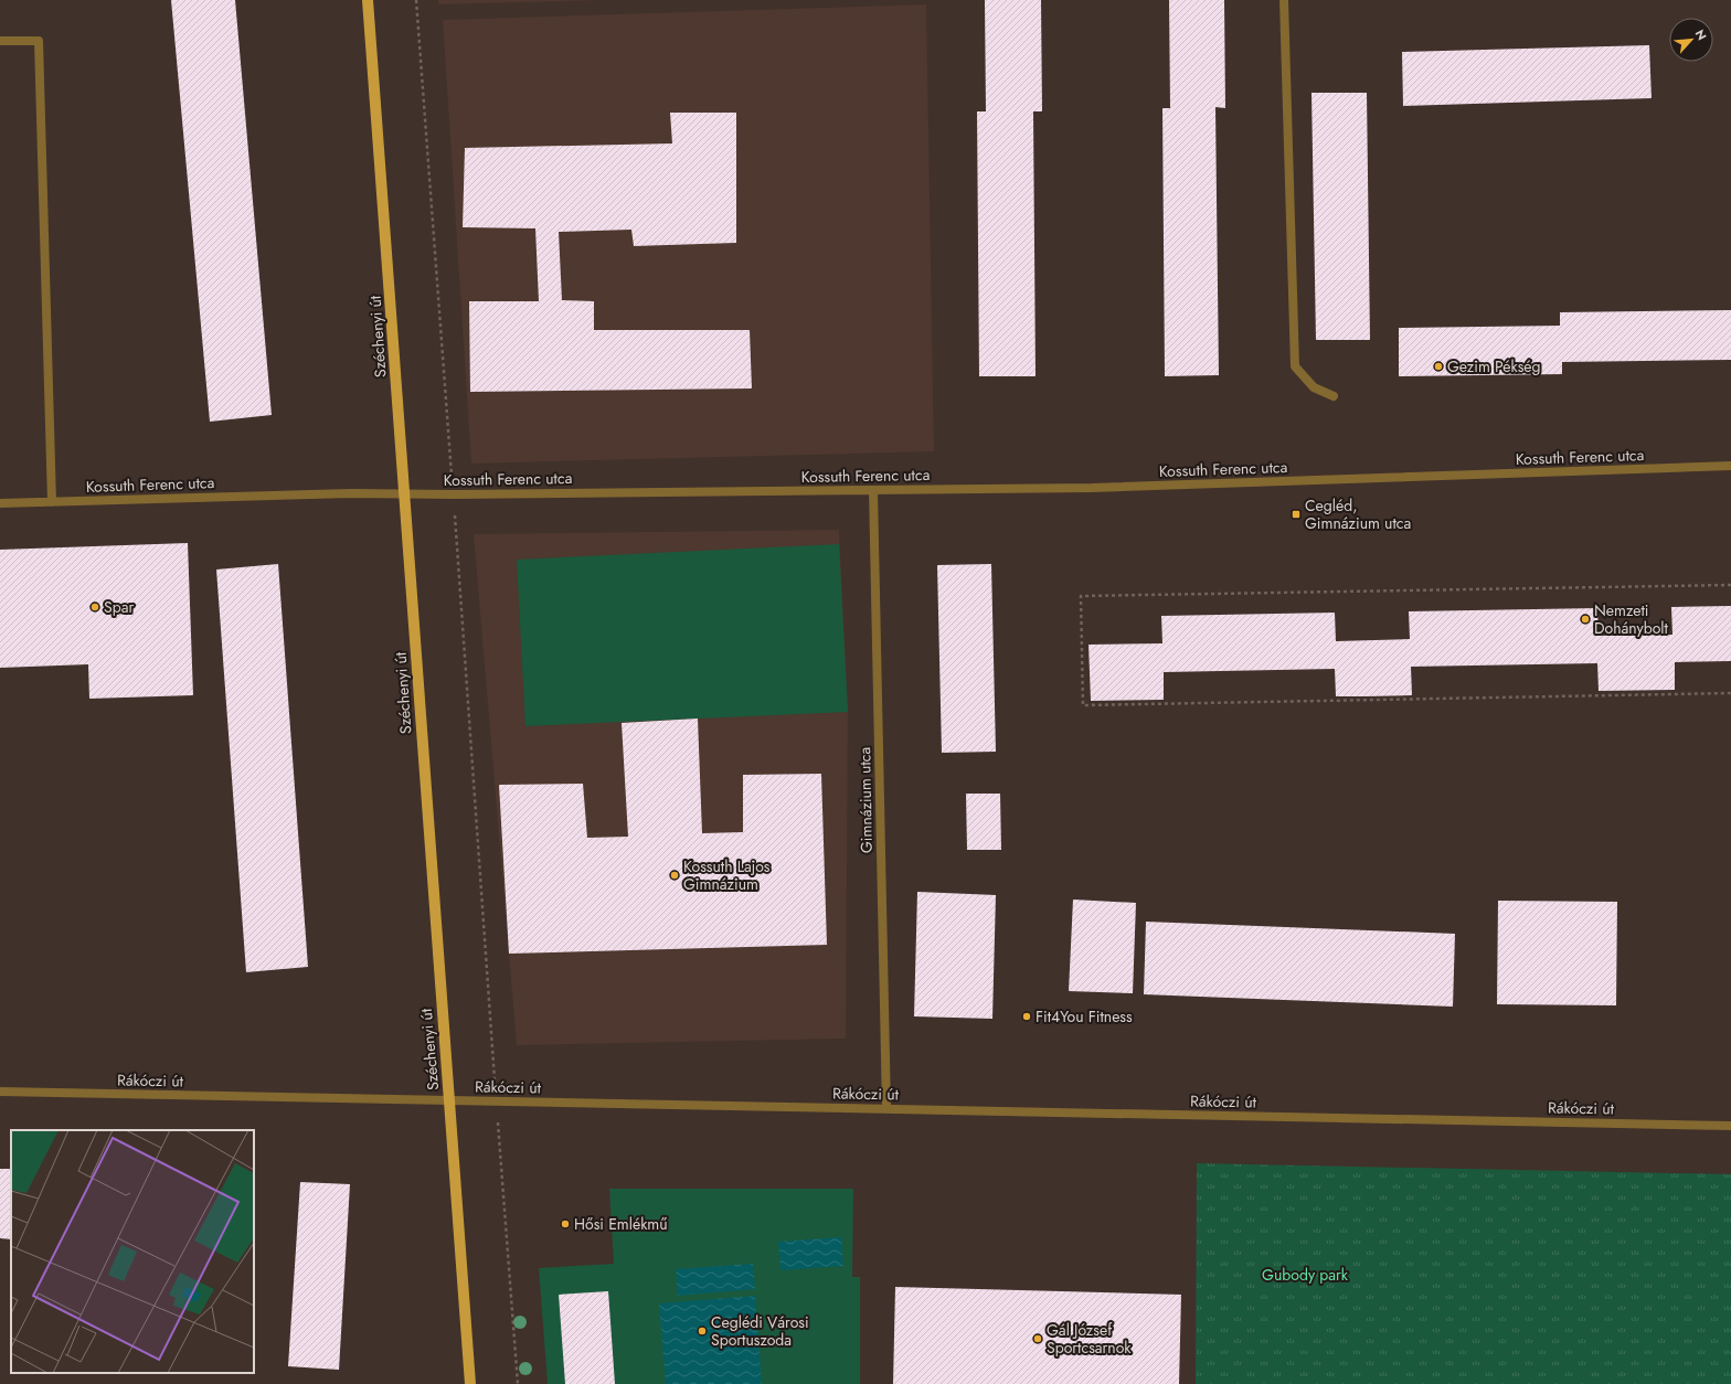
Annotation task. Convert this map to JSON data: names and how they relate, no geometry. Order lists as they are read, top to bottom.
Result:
{
  "streets": {
    "main road": ["Széchenyi út"],
    "street": ["Kossuth Ferenc utca", "Gimnázium utca", "Rákóczi út"]
  },
  "crossings": [
    ["Széchenyi út", "Kossuth Ferenc utca"],
    ["Széchenyi út", "Rákóczi út"],
    ["Kossuth Ferenc utca", "Gimnázium utca"],
    ["Gimnázium utca", "Rákóczi út"]
  ],
  "parks": ["Gubody park"],
  "places": {
    "other": [
      "Gezim Pékség",
      "Spar",
      "Nemzeti Dohánybolt",
      "Kossuth Lajos Gimnázium",
      "Fit4You Fitness",
      "Hősi Emlékmű",
      "Ceglédi Városi Sportuszoda",
      "Gál József Sportcsarnok"
    ],
    "transit": ["Cegléd, Gimnázium utca"]
  },
  "north": "top right"
}
